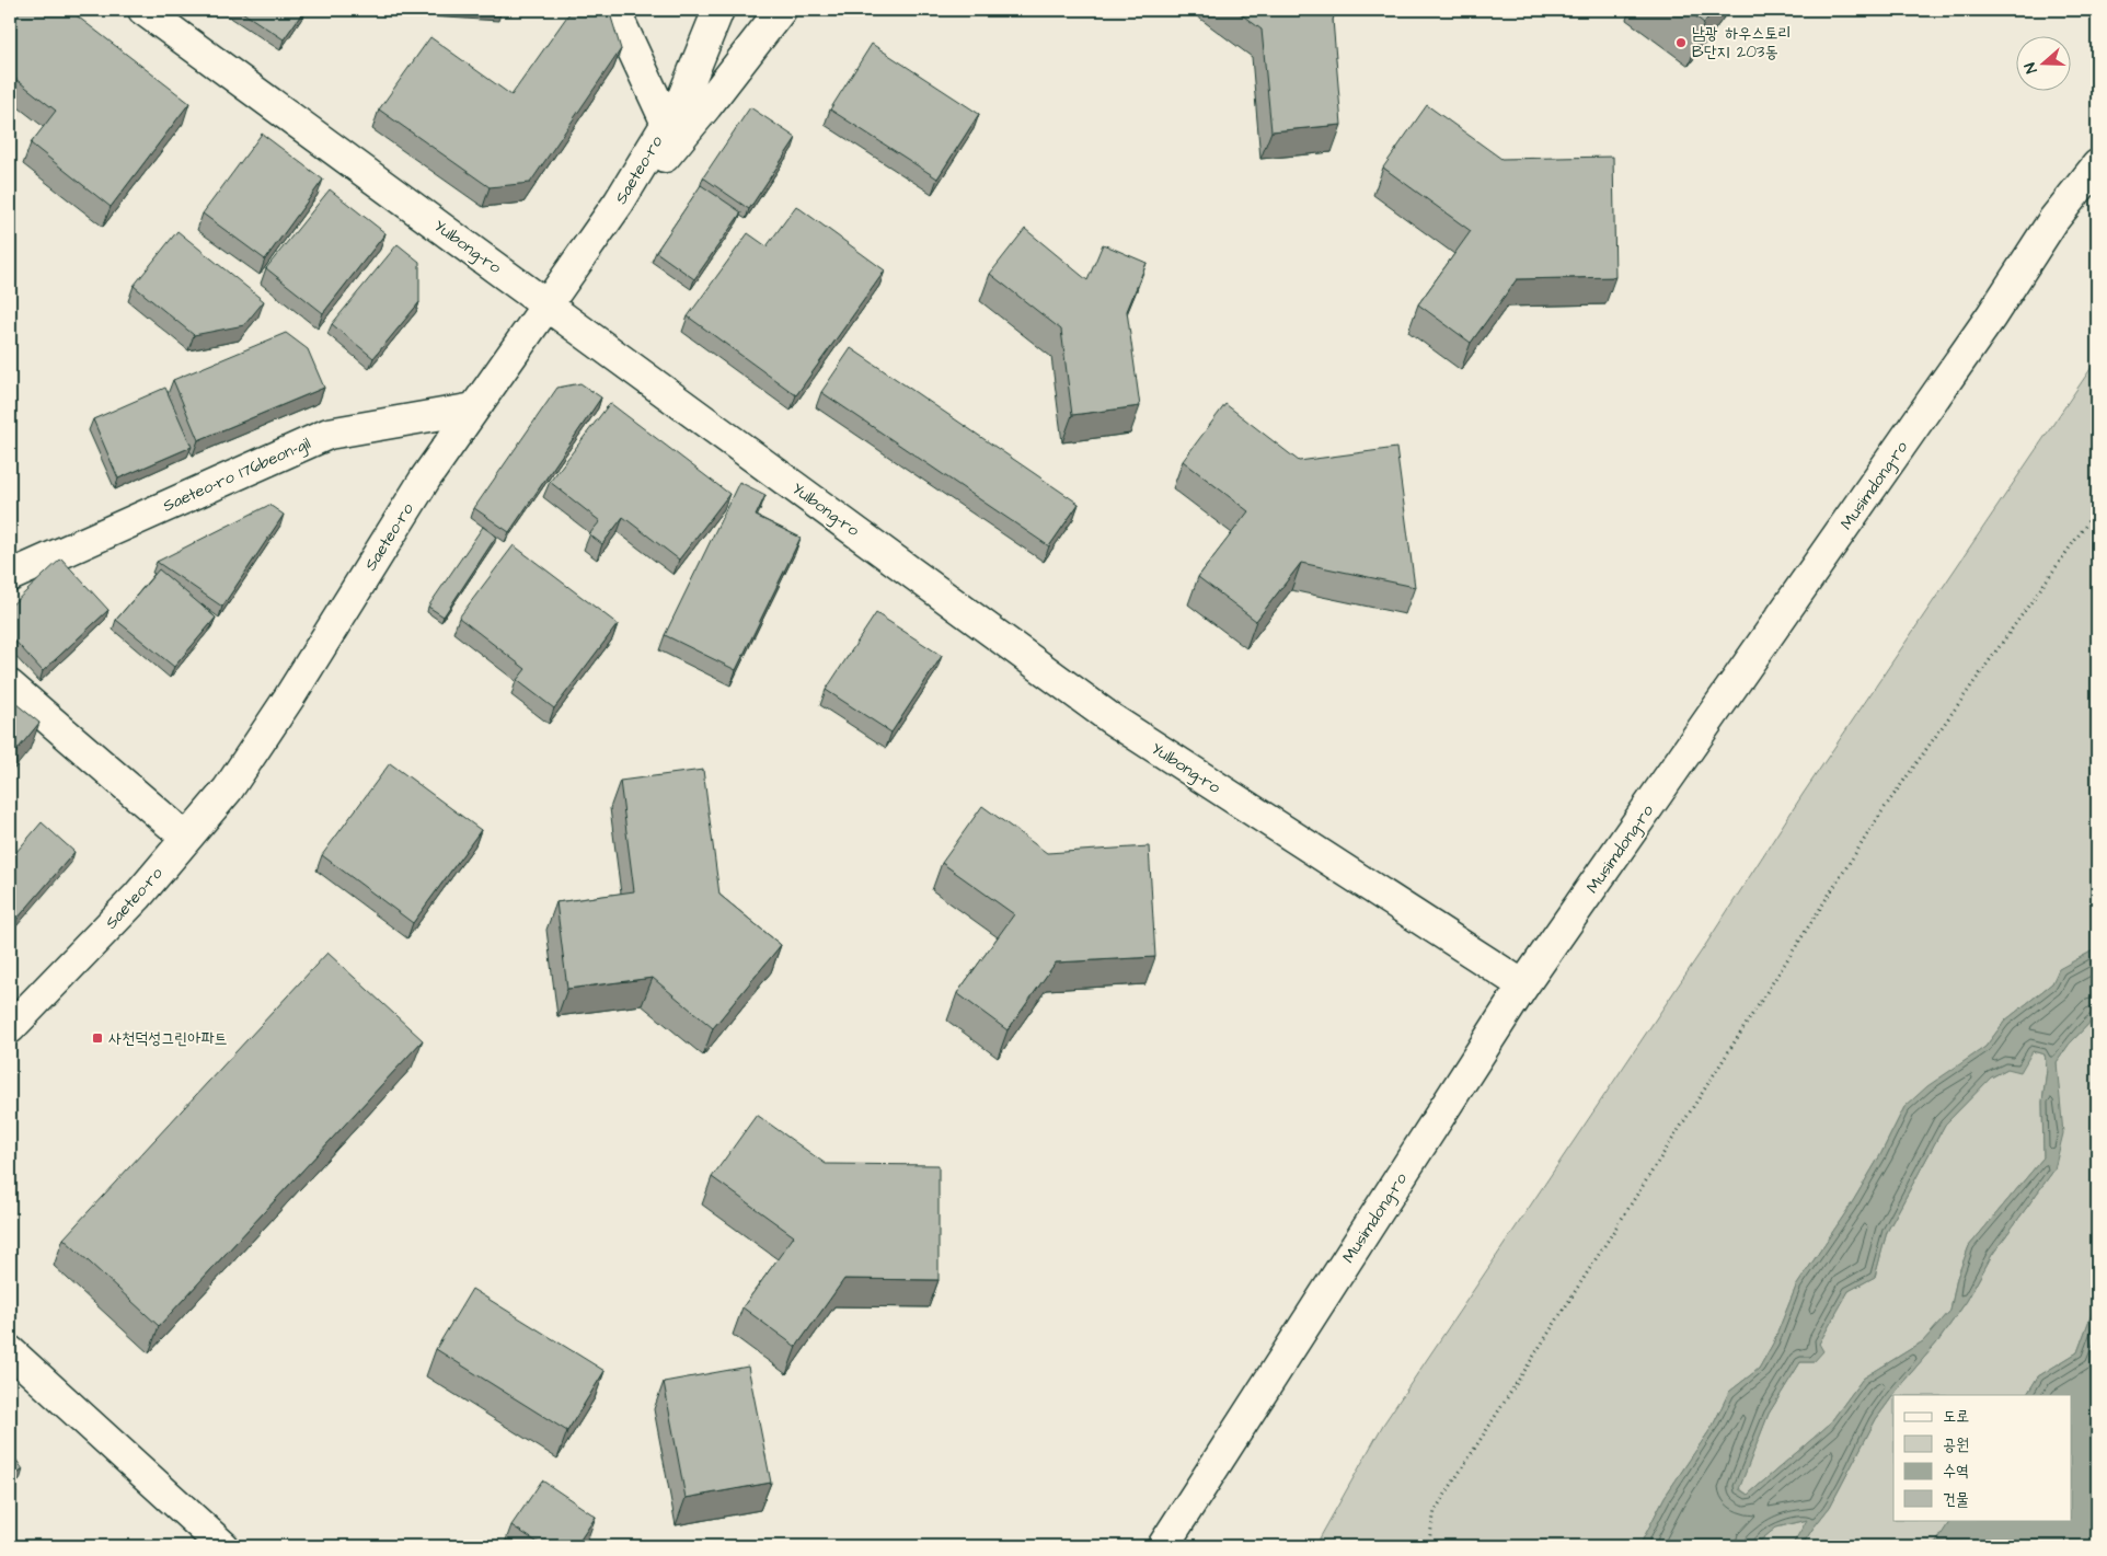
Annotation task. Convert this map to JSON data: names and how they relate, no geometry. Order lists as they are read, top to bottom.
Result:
{
  "streets": {
    "street": [
      "Saeteo-ro",
      "Yulbong-ro",
      "Saeteo-ro 176beon-gil",
      "Musimdong-ro"
    ]
  },
  "crossings": [
    ["Saeteo-ro", "Yulbong-ro"],
    ["Saeteo-ro", "Saeteo-ro 176beon-gil"],
    ["Yulbong-ro", "Musimdong-ro"]
  ],
  "places": {
    "other": ["남광 하우스토리 B단지 203동"],
    "transit": ["사천덕성그린아파트"]
  },
  "legend": [
    "도로",
    "공원",
    "수역",
    "건물"
  ],
  "north": "left"
}
